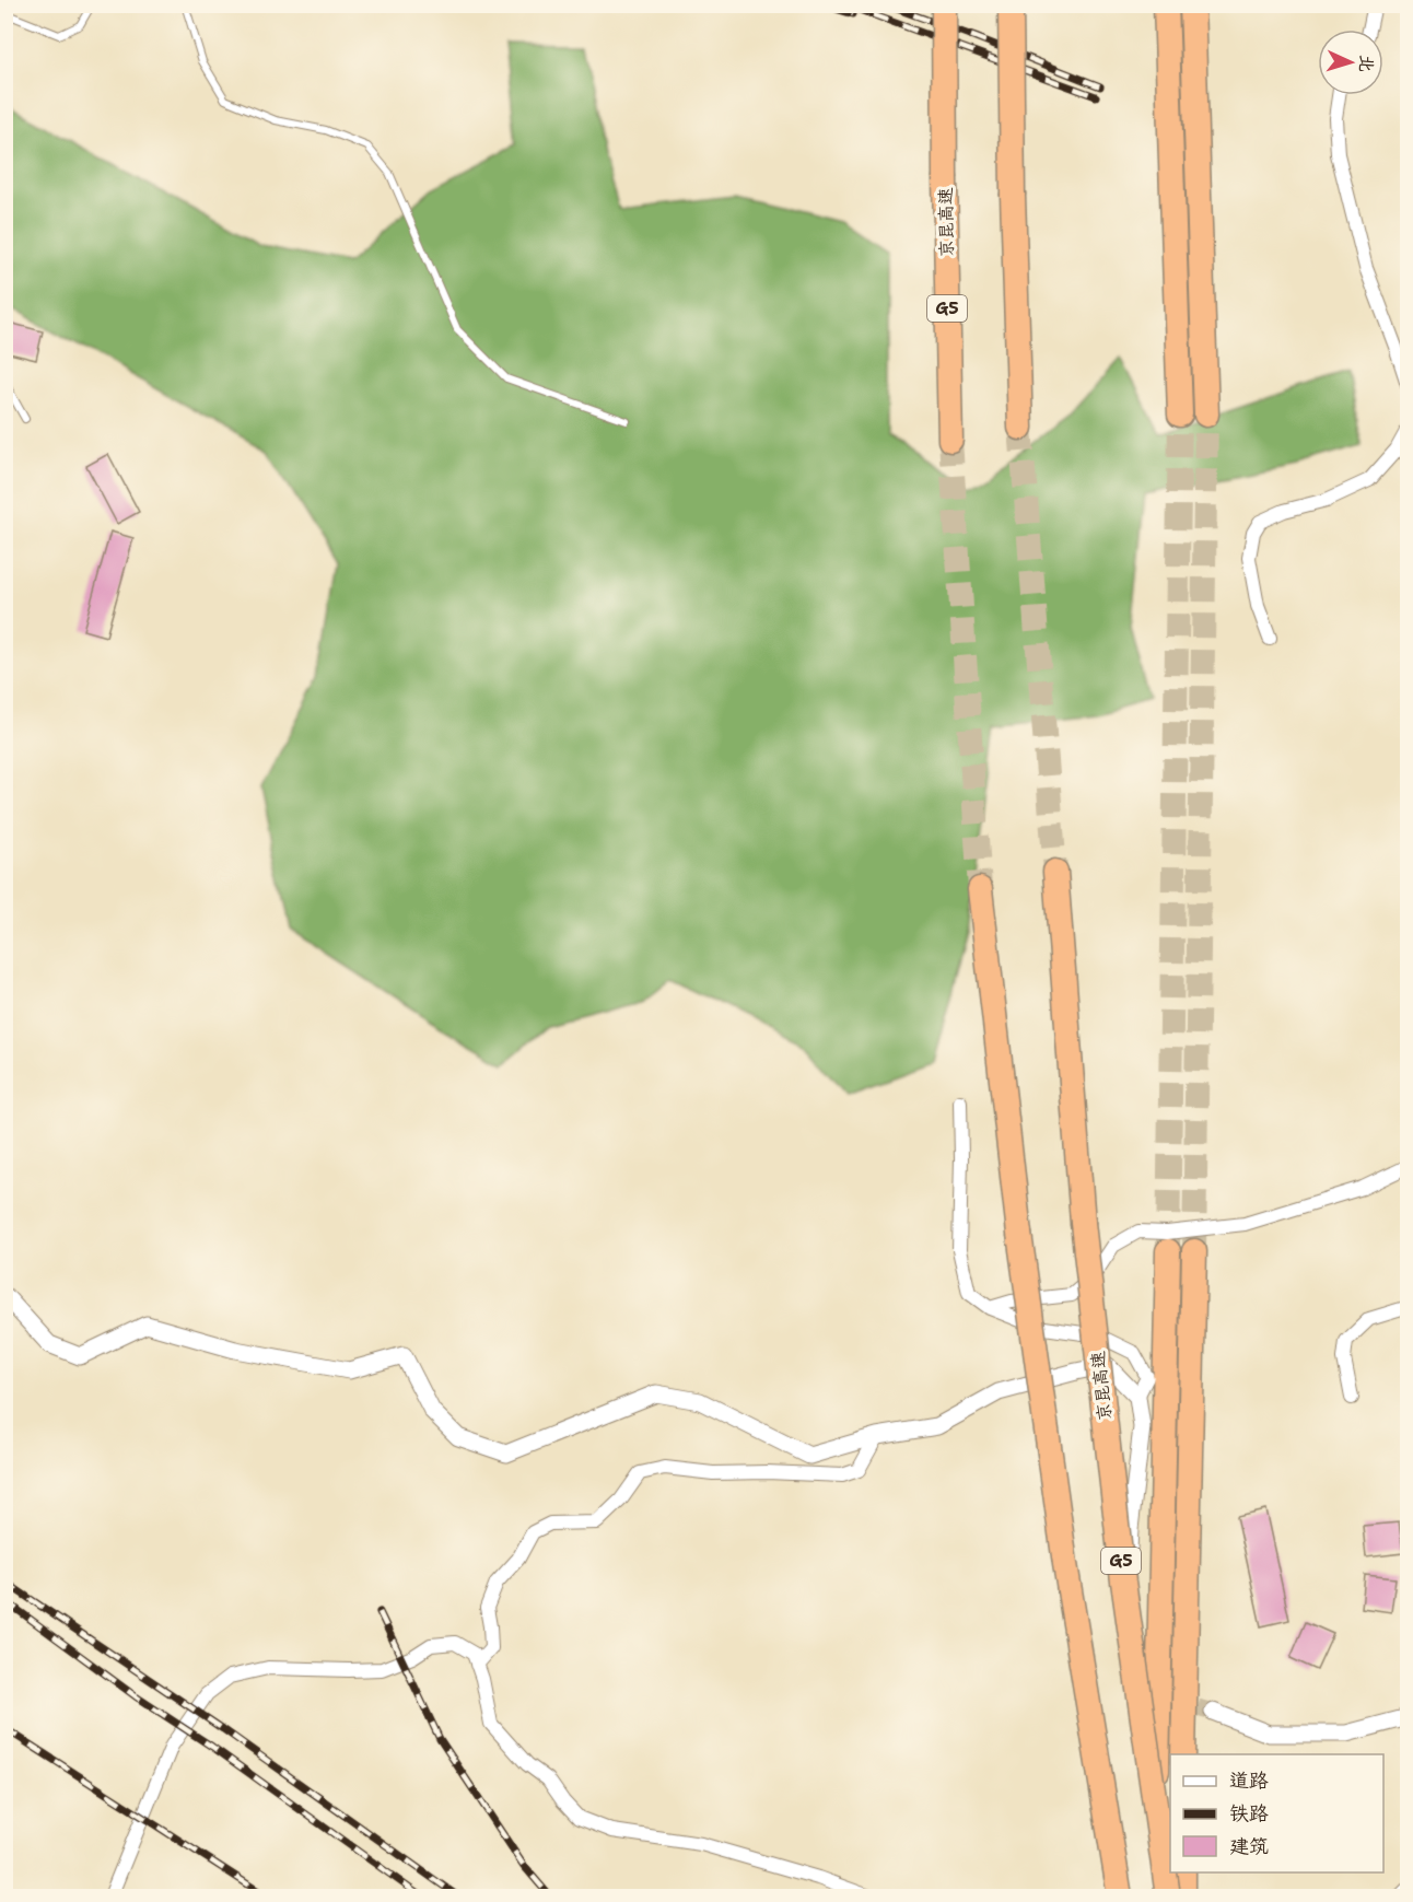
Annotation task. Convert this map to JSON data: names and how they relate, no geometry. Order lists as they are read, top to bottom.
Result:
{
  "streets": {
    "highway": ["京昆高速", "G5"]
  },
  "legend": ["道路", "铁路", "建筑"],
  "north": "right"
}
